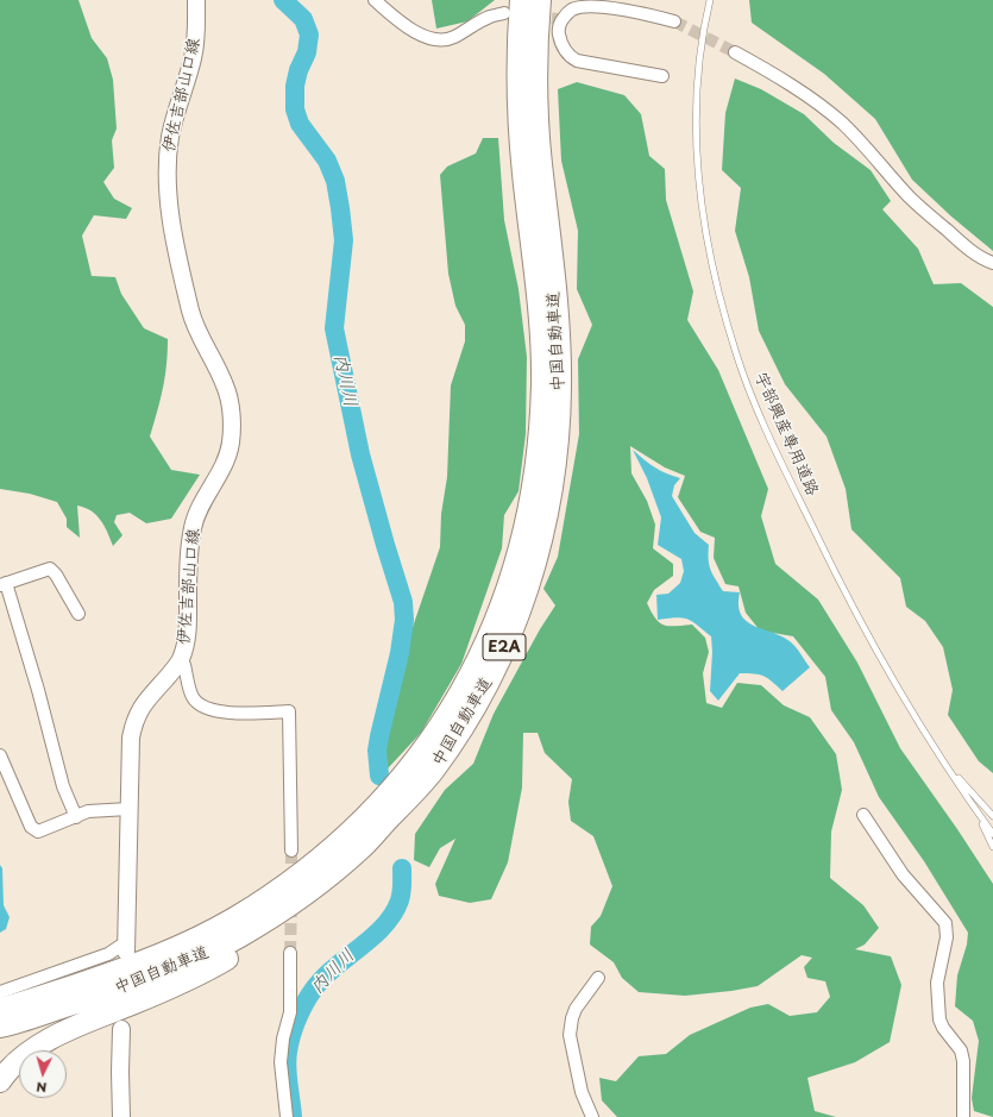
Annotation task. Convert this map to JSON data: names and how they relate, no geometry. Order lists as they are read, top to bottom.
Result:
{
  "streets": {
    "highway": ["中国自動車道", "E2A"],
    "main road": ["伊佐吉部山口線"],
    "lane": ["宇部興産専用道路"]
  },
  "water": ["内川川"],
  "north": "bottom"
}
